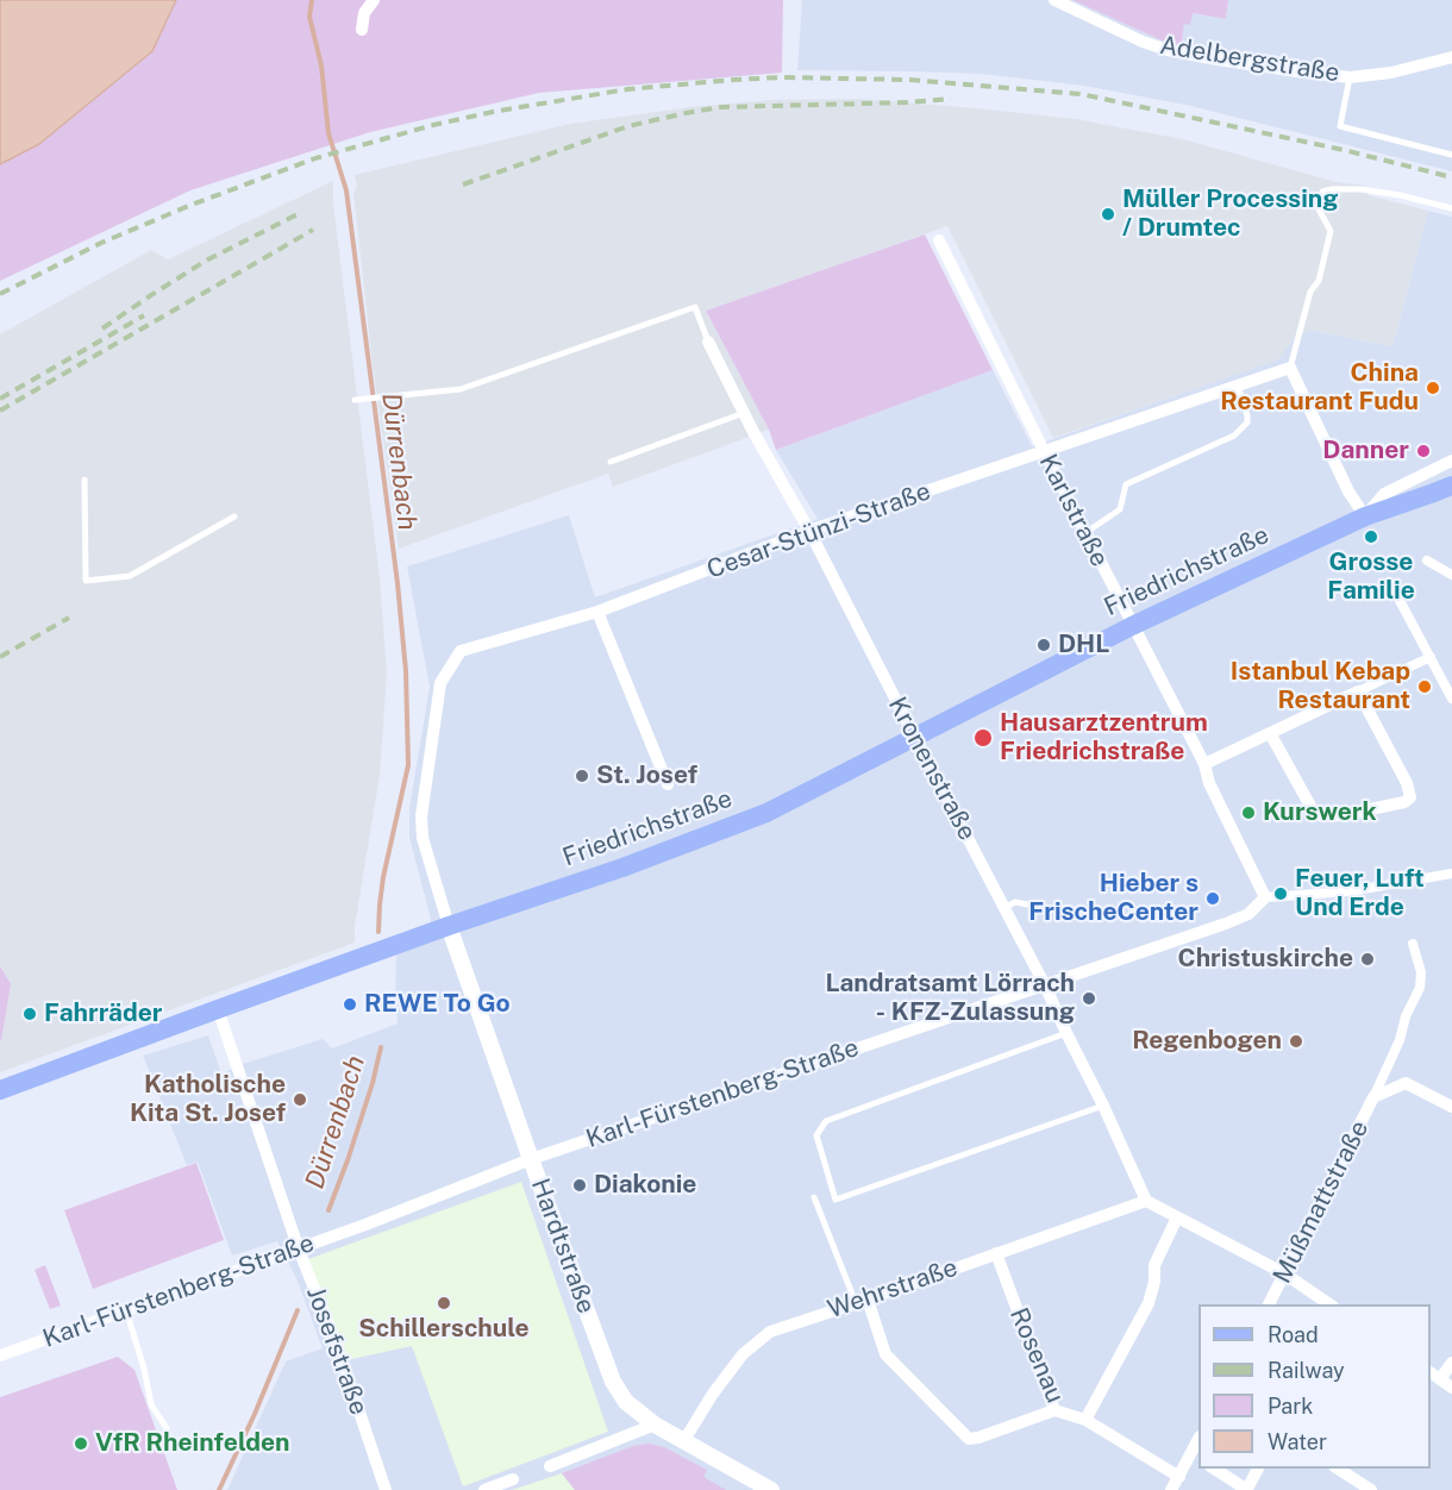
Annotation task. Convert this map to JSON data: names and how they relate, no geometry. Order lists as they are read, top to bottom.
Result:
{
  "streets": {
    "main road": ["Friedrichstraße"],
    "street": [
      "Adelbergstraße",
      "Karlstraße",
      "Cesar-Stünzi-Straße",
      "Kronenstraße",
      "Karl-Fürstenberg-Straße",
      "Müßmattstraße",
      "Hardtstraße",
      "Wehrstraße",
      "Josefstraße",
      "Rosenau"
    ]
  },
  "crossings": [
    ["Karlstraße", "Cesar-Stünzi-Straße"],
    ["Karlstraße", "Friedrichstraße"],
    ["Karlstraße", "Karl-Fürstenberg-Straße"],
    ["Cesar-Stünzi-Straße", "Friedrichstraße"],
    ["Cesar-Stünzi-Straße", "Kronenstraße"],
    ["Cesar-Stünzi-Straße", "Hardtstraße"],
    ["Friedrichstraße", "Kronenstraße"],
    ["Friedrichstraße", "Hardtstraße"],
    ["Friedrichstraße", "Josefstraße"],
    ["Kronenstraße", "Karl-Fürstenberg-Straße"],
    ["Kronenstraße", "Wehrstraße"],
    ["Karl-Fürstenberg-Straße", "Hardtstraße"],
    ["Karl-Fürstenberg-Straße", "Josefstraße"],
    ["Hardtstraße", "Wehrstraße"],
    ["Wehrstraße", "Rosenau"]
  ],
  "water": ["Dürrenbach"],
  "places": [
    "Müller Processing / Drumtec",
    "China Restaurant Fudu",
    "Danner",
    "Grosse Familie",
    "DHL",
    "Istanbul Kebap Restaurant",
    "Hausarztzentrum Friedrichstraße",
    "St. Josef",
    "Kurswerk",
    "Feuer, Luft Und Erde",
    "Hieber s FrischeCenter",
    "Christuskirche",
    "Landratsamt Lörrach - KFZ-Zulassung",
    "REWE To Go",
    "Fahrräder",
    "Regenbogen",
    "Katholische Kita St. Josef",
    "Diakonie",
    "Schillerschule",
    "VfR Rheinfelden"
  ],
  "legend": [
    "Road",
    "Railway",
    "Park",
    "Water"
  ]
}
